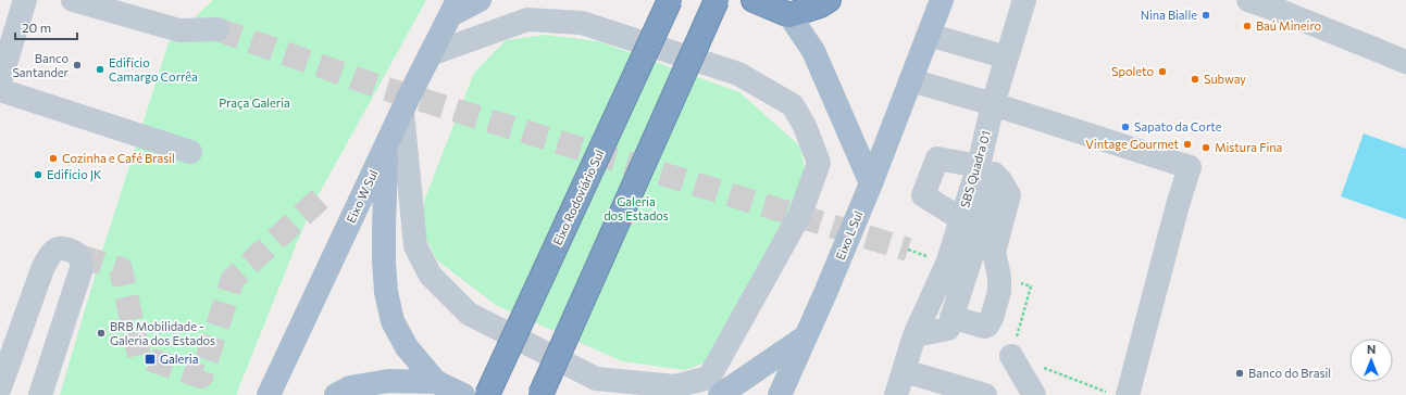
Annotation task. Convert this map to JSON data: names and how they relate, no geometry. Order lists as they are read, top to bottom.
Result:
{
  "streets": {
    "highway": ["Eixo Rodoviário Sul"],
    "main road": ["Eixo W Sul", "Eixo L Sul"],
    "street": ["SBS Quadra 01"]
  },
  "parks": ["Praça Galeria", "Galeria dos Estados"],
  "places": {
    "other": [
      "Nina Bialle",
      "Baú Mineiro",
      "Banco Santander",
      "Edifício Camargo Corrêa",
      "Spoleto",
      "Subway",
      "Sapato da Corte",
      "Vintage Gourmet",
      "Mistura Fina",
      "Cozinha e Café Brasil",
      "Edifício JK",
      "BRB Mobilidade - Galeria dos Estados",
      "Banco do Brasil"
    ],
    "transit": ["Galeria"]
  },
  "scale_bar": "20 m",
  "north": "top"
}
